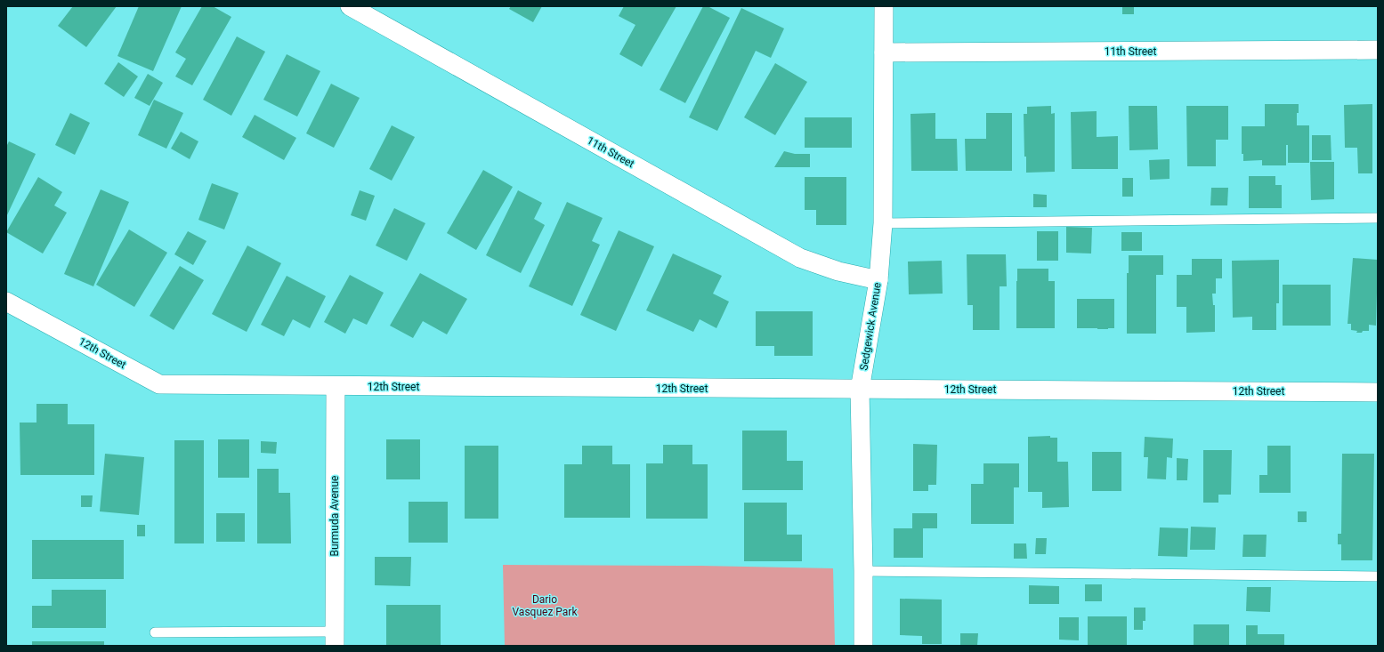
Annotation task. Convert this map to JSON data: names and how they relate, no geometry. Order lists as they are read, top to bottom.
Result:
{
  "streets": {
    "street": [
      "11th Street",
      "Sedgewick Avenue",
      "12th Street",
      "Burmuda Avenue"
    ]
  },
  "crossings": [
    ["11th Street", "Sedgewick Avenue"],
    ["Sedgewick Avenue", "12th Street"],
    ["12th Street", "Burmuda Avenue"]
  ],
  "parks": ["Dario Vasquez Park"]
}
